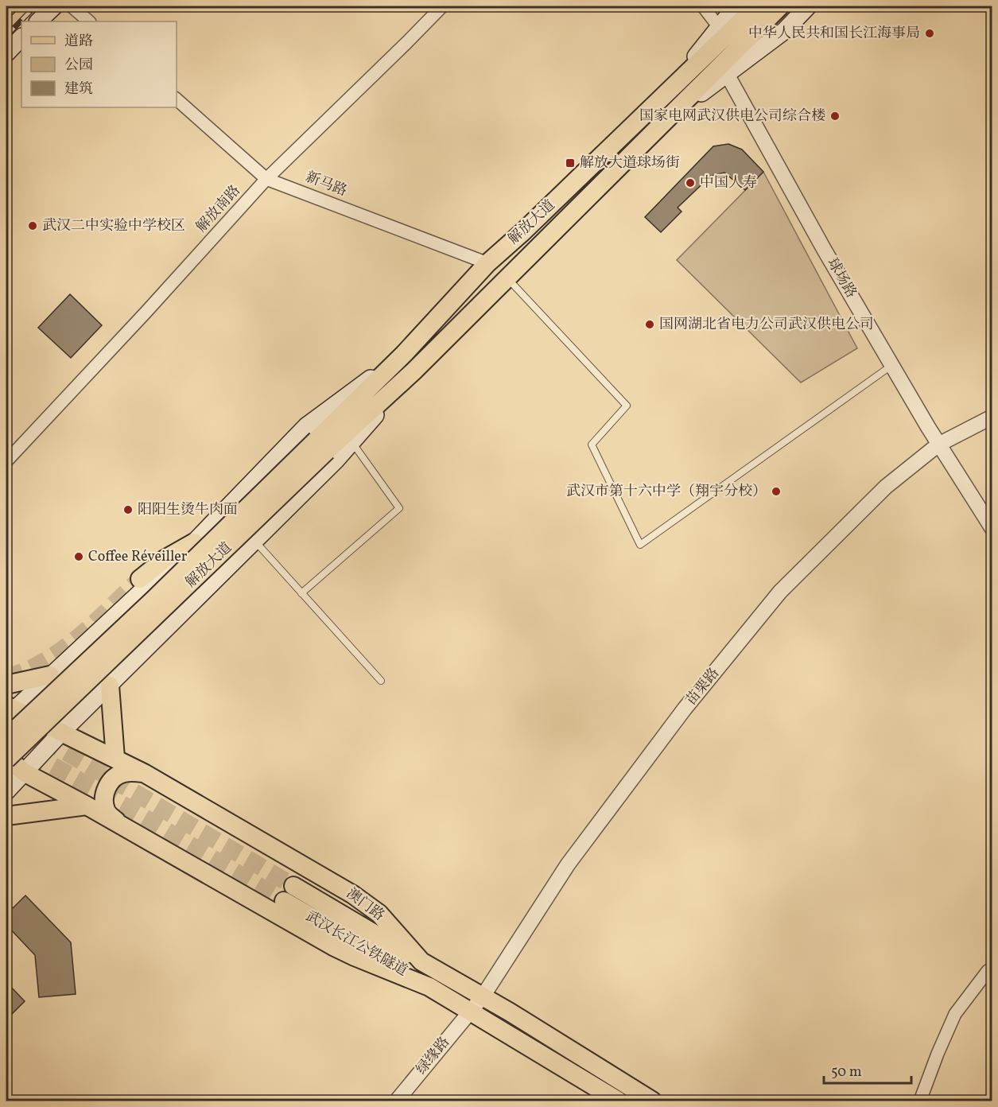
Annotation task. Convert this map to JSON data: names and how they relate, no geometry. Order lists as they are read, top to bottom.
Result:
{
  "streets": {
    "main road": ["解放大道", "澳门路", "武汉长江公铁隧道"],
    "street": [
      "新马路",
      "解放南路",
      "球场路",
      "苗栗路",
      "绿缘路"
    ]
  },
  "crossings": [
    ["新马路", "解放南路"],
    ["新马路", "解放大道"],
    ["解放大道", "球场路"],
    ["解放大道", "澳门路"],
    ["球场路", "苗栗路"],
    ["苗栗路", "澳门路"],
    ["苗栗路", "绿缘路"],
    ["澳门路", "武汉长江公铁隧道"]
  ],
  "places": {
    "other": [
      "中华人民共和国长江海事局",
      "国家电网武汉供电公司综合楼",
      "中国人寿",
      "武汉二中实验中学校区",
      "国网湖北省电力公司武汉供电公司",
      "武汉市第十六中学（翔宇分校）",
      "阳阳生烫牛肉面",
      "Coffee Réveiller"
    ],
    "transit": ["解放大道球场街"]
  },
  "legend": ["道路", "公园", "建筑"],
  "scale_bar": "50 m"
}
